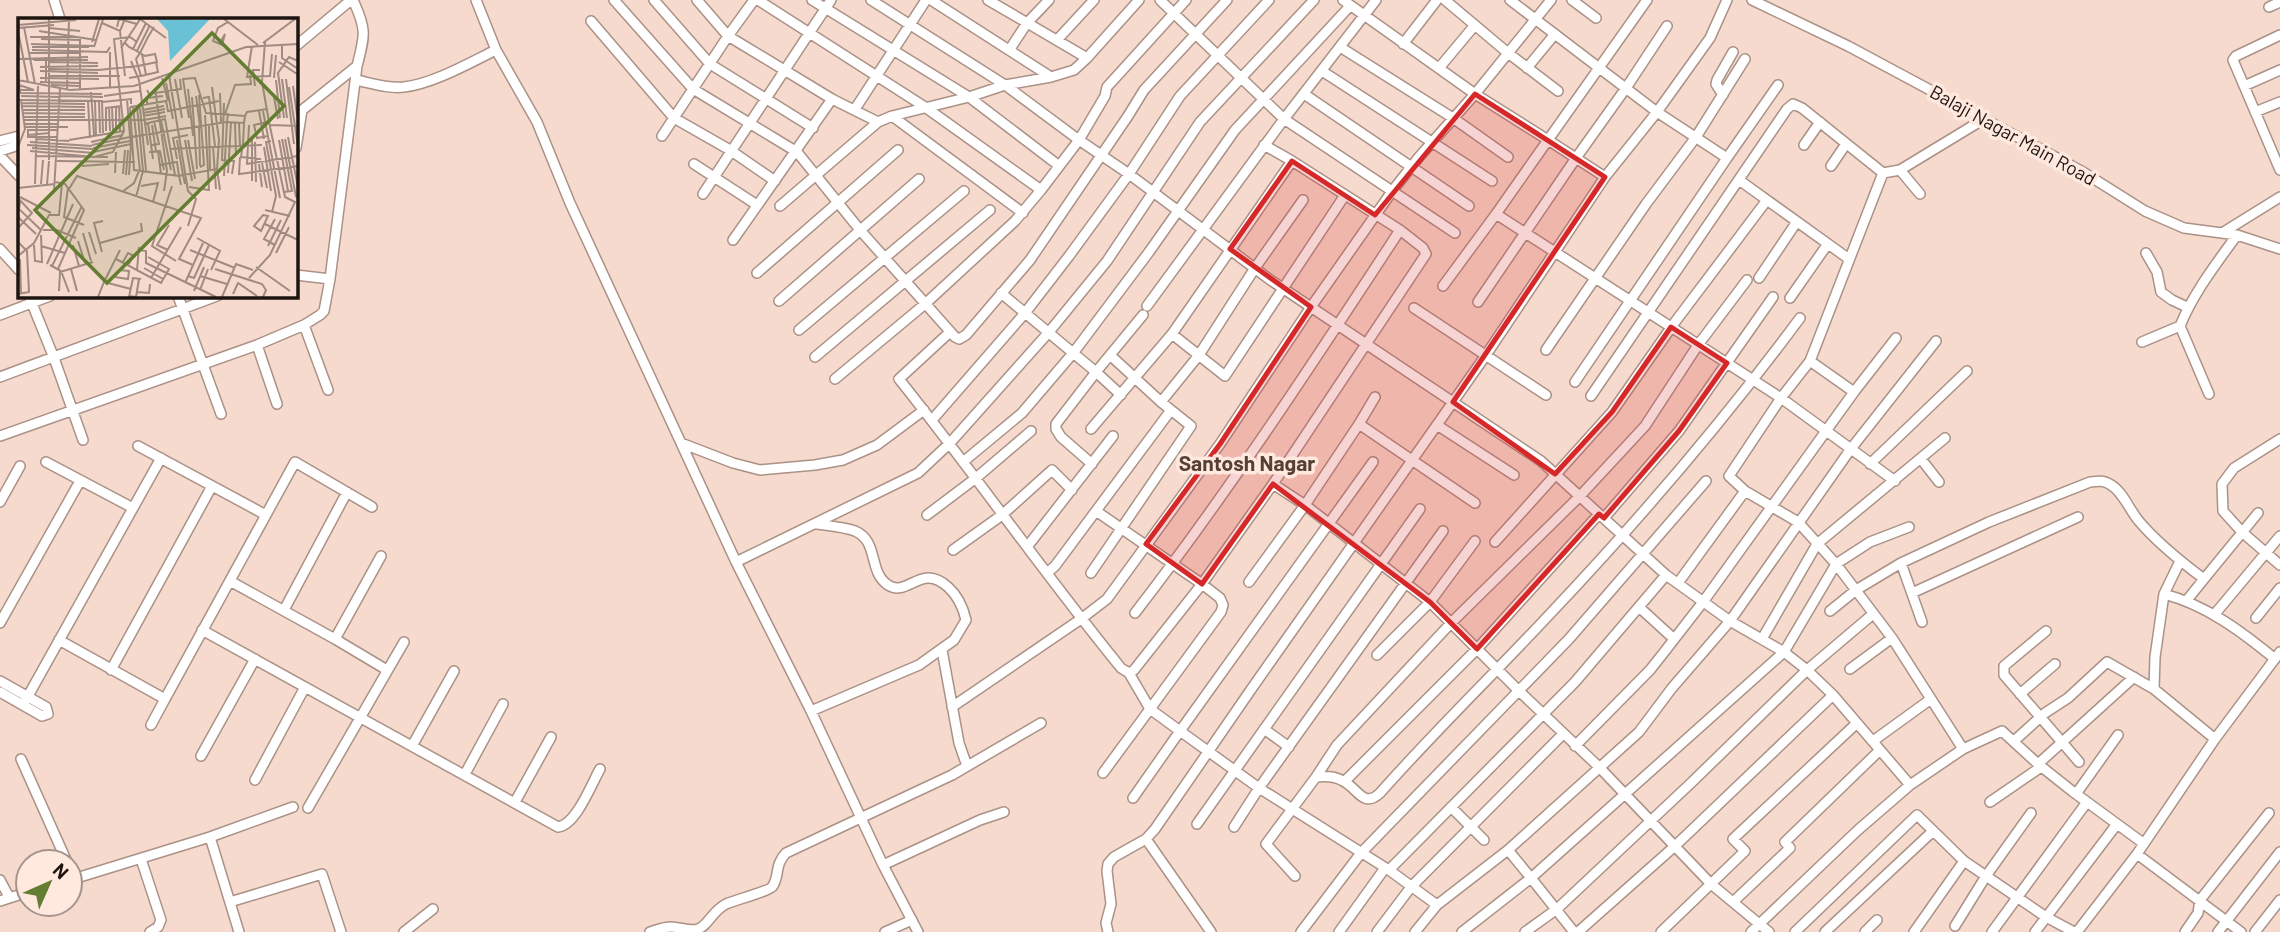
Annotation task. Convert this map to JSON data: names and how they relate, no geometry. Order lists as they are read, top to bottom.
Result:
{
  "streets": {
    "street": ["Balaji Nagar Main Road"]
  },
  "districts": ["Santosh Nagar"],
  "north": "top right"
}
